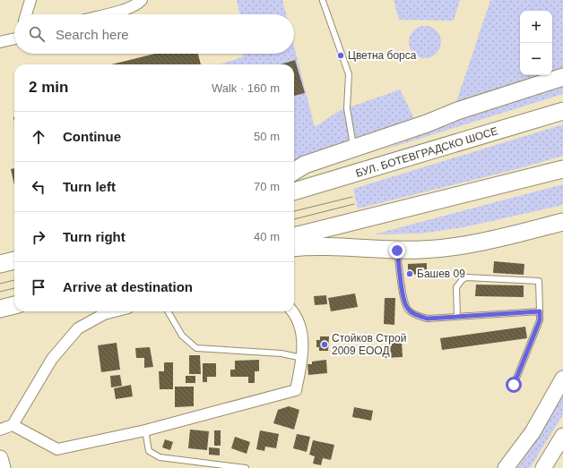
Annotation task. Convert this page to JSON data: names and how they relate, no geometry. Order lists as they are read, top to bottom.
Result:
{
  "streets": {
    "main road": ["БУЛ. БОТЕВГРАДСКО ШОСЕ"]
  },
  "places": ["Цветна борса", "Башев 09", "Стойков Строй 2009 ЕООД"],
  "page": {
    "map_buttons": ["+", "−"],
    "search": "Search here",
    "heading": ["2 min", "Walk · 160 m"],
    "list": [
      ["Continue", "50 m"],
      ["Turn left", "70 m"],
      ["Turn right", "40 m"],
      "Arrive at destination"
    ]
  }
}
